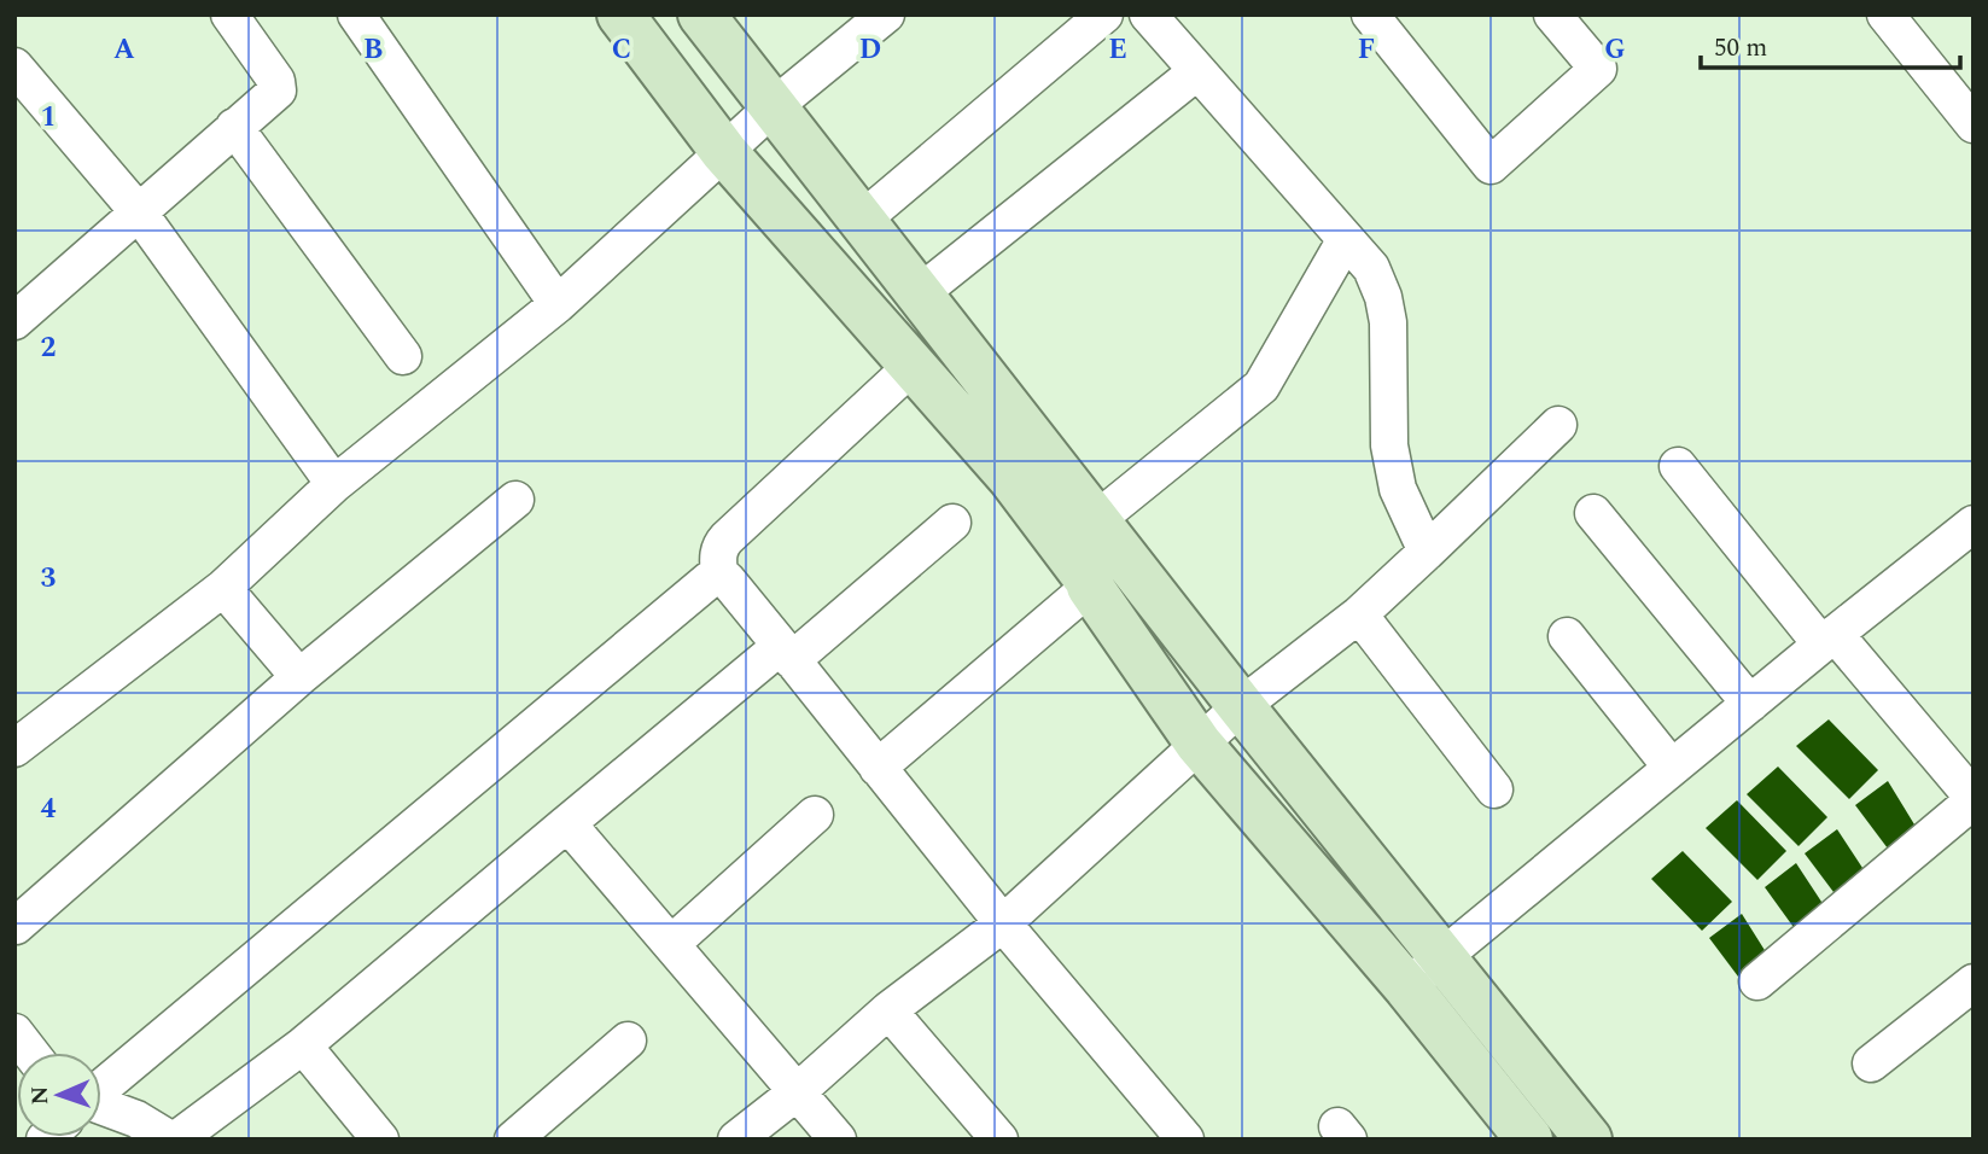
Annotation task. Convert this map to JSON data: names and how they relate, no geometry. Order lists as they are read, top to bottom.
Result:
{
  "scale_bar": "50 m",
  "north": "left",
  "grid": {
    "columns": [
      "A",
      "B",
      "C",
      "D",
      "E",
      "F",
      "G"
    ],
    "rows": [
      "1",
      "2",
      "3",
      "4"
    ]
  }
}
